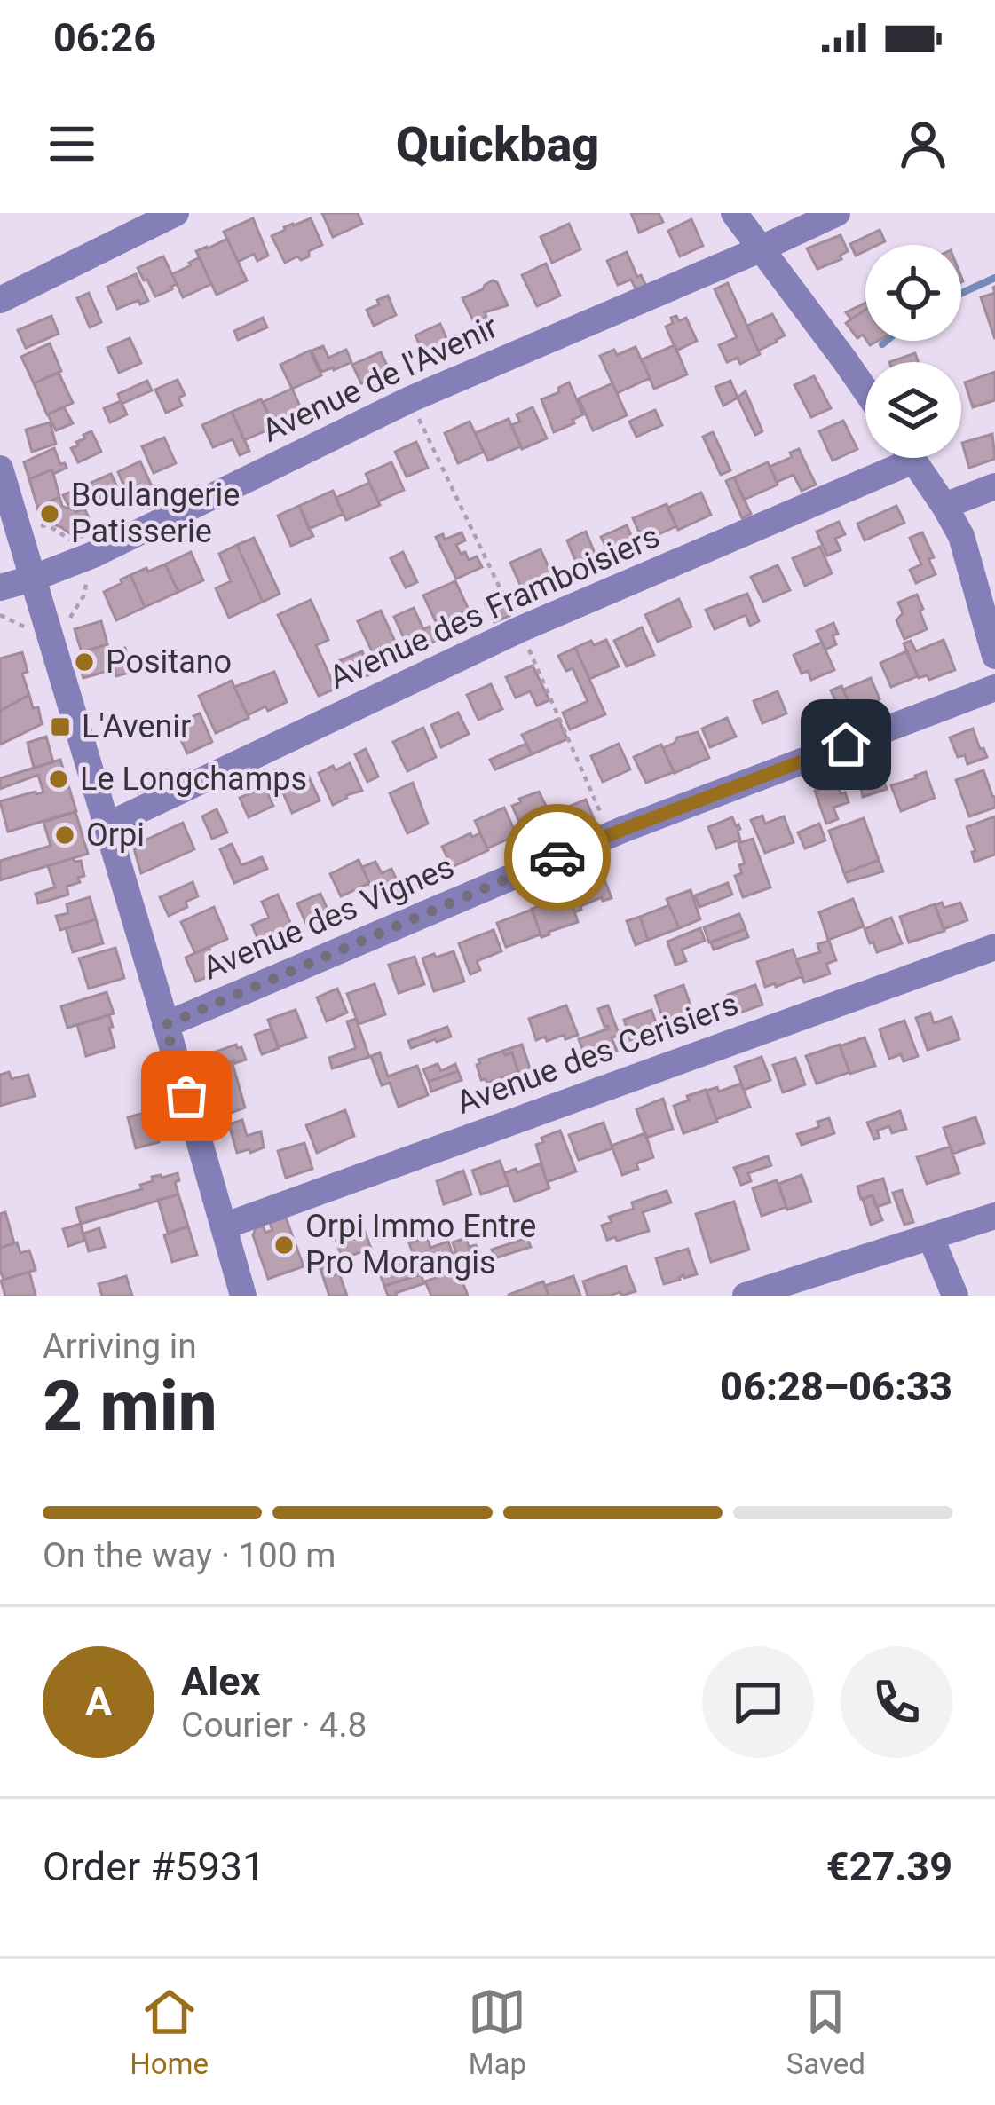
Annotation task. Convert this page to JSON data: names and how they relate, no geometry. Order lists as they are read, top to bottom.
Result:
{
  "streets": {
    "street": [
      "Avenue de l'Avenir",
      "Avenue des Framboisiers",
      "Avenue des Vignes",
      "Avenue des Cerisiers"
    ]
  },
  "places": {
    "other": [
      "Boulangerie Patisserie",
      "Positano",
      "Le Longchamps",
      "Orpi",
      "Orpi Immo Entre Pro Morangis"
    ],
    "transit": ["L'Avenir"]
  },
  "page": {
    "status": "06:26",
    "header": "Quickbag",
    "heading": ["2 min", "Arriving in", "06:28–06:33"],
    "panel": [
      "Alex",
      "Courier · 4.8",
      "Order #5931",
      "€27.39"
    ],
    "bar": "On the way · 100 m",
    "round": "A",
    "tabs": ["Home", "Map", "Saved"]
  }
}
